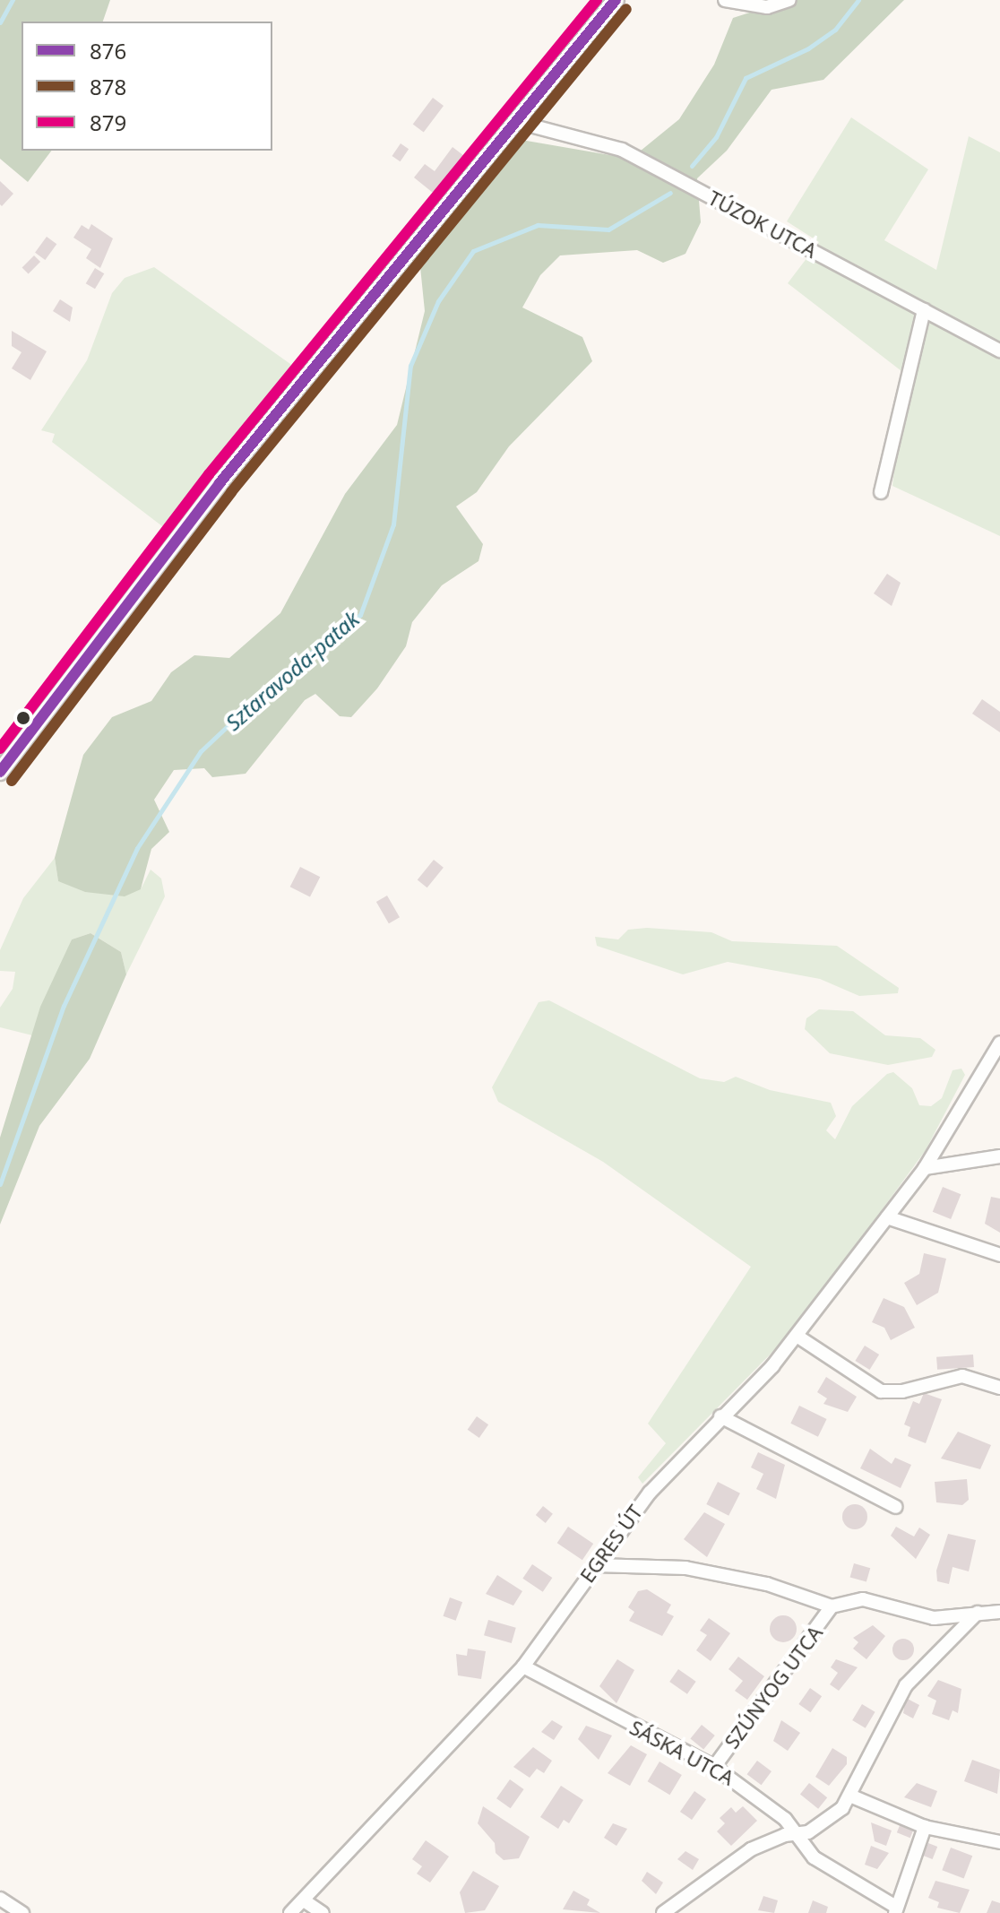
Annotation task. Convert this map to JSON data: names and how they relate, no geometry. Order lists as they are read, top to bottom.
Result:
{
  "streets": {
    "street": [
      "TÚZOK UTCA",
      "EGRES ÚT",
      "SZÚNYOG UTCA",
      "SÁSKA UTCA"
    ]
  },
  "crossings": [
    ["EGRES ÚT", "SÁSKA UTCA"],
    ["SZÚNYOG UTCA", "SÁSKA UTCA"]
  ],
  "water": ["Sztaravoda-patak"],
  "lines": ["transit line 876", "transit line 879", "transit line 878"],
  "legend": ["876", "878", "879"]
}
